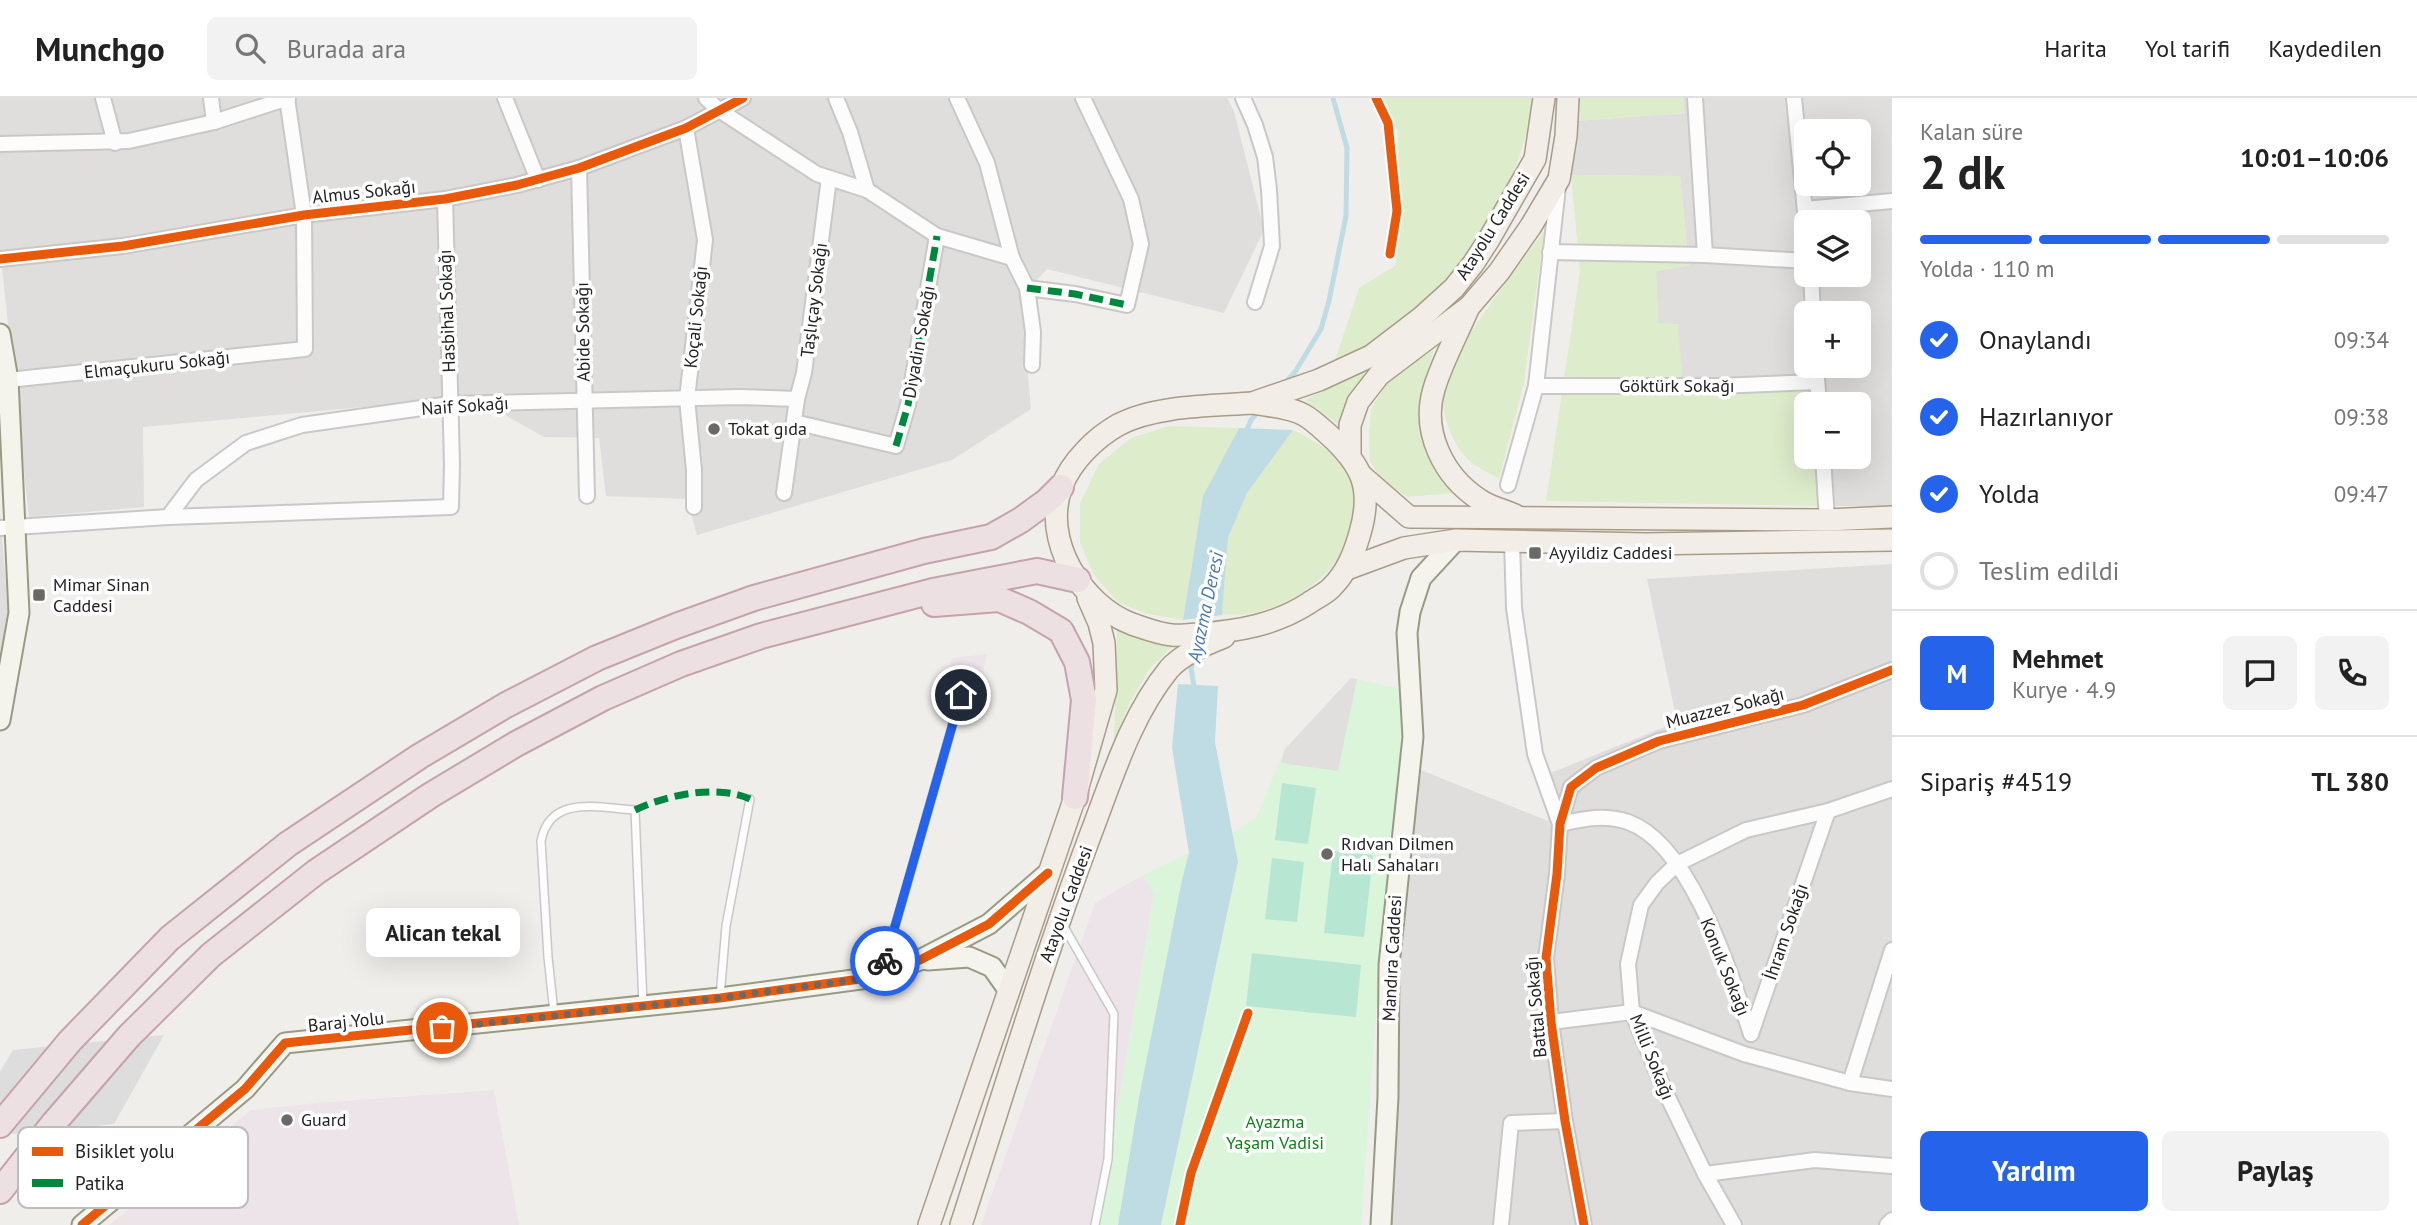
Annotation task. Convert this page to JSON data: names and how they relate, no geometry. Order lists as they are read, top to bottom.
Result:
{
  "streets": {
    "main road": ["Atayolu Caddesi"],
    "street": [
      "Almus Sokağı",
      "Taşlıçay Sokağı",
      "Hasbihal Sokağı",
      "Koçali Sokağı",
      "Abide Sokağı",
      "Diyadin Sokağı",
      "Elmaçukuru Sokağı",
      "Göktürk Sokağı",
      "Naif Sokağı",
      "Muazzez Sokağı",
      "İhram Sokağı",
      "Mandıra Caddesi",
      "Konuk Sokağı",
      "Battal Sokağı",
      "Baraj Yolu",
      "Milli Sokağı"
    ]
  },
  "crossings": [
    ["Almus Sokağı", "Hasbihal Sokağı"],
    ["Almus Sokağı", "Koçali Sokağı"],
    ["Almus Sokağı", "Abide Sokağı"],
    ["Almus Sokağı", "Elmaçukuru Sokağı"],
    ["Atayolu Caddesi", "Göktürk Sokağı"],
    ["Atayolu Caddesi", "Baraj Yolu"],
    ["Taşlıçay Sokağı", "Diyadin Sokağı"],
    ["Taşlıçay Sokağı", "Naif Sokağı"],
    ["Hasbihal Sokağı", "Naif Sokağı"],
    ["Koçali Sokağı", "Naif Sokağı"],
    ["Abide Sokağı", "Naif Sokağı"],
    ["Muazzez Sokağı", "Battal Sokağı"],
    ["İhram Sokağı", "Konuk Sokağı"],
    ["İhram Sokağı", "Milli Sokağı"],
    ["Konuk Sokağı", "Battal Sokağı"],
    ["Konuk Sokağı", "Milli Sokağı"]
  ],
  "water": ["Ayazma Deresi"],
  "parks": ["Ayazma Yaşam Vadisi"],
  "places": {
    "other": [
      "Tokat gıda",
      "Rıdvan Dilmen Halı Sahaları",
      "Alican tekal",
      "Guard"
    ],
    "transit": ["Ayyildiz Caddesi", "Mimar Sinan Caddesi"]
  },
  "legend": ["Bisiklet yolu", "Patika"],
  "page": {
    "header": "Munchgo",
    "search": "Burada ara",
    "nav": ["Harita", "Yol tarifi", "Kaydedilen"],
    "heading": ["2 dk", "Kalan süre", "10:01–10:06"],
    "panel": [
      "Mehmet",
      "Kurye · 4.9",
      "Sipariş #4519",
      "TL 380"
    ],
    "map_buttons": ["+", "−"],
    "bar": "Yolda · 110 m",
    "list": [
      ["Onaylandı", "09:34"],
      ["Hazırlanıyor", "09:38"],
      ["Yolda", "09:47"],
      "Teslim edildi"
    ],
    "round": "M",
    "bubble": "Alican tekal",
    "buttons": ["Yardım", "Paylaş"]
  }
}
